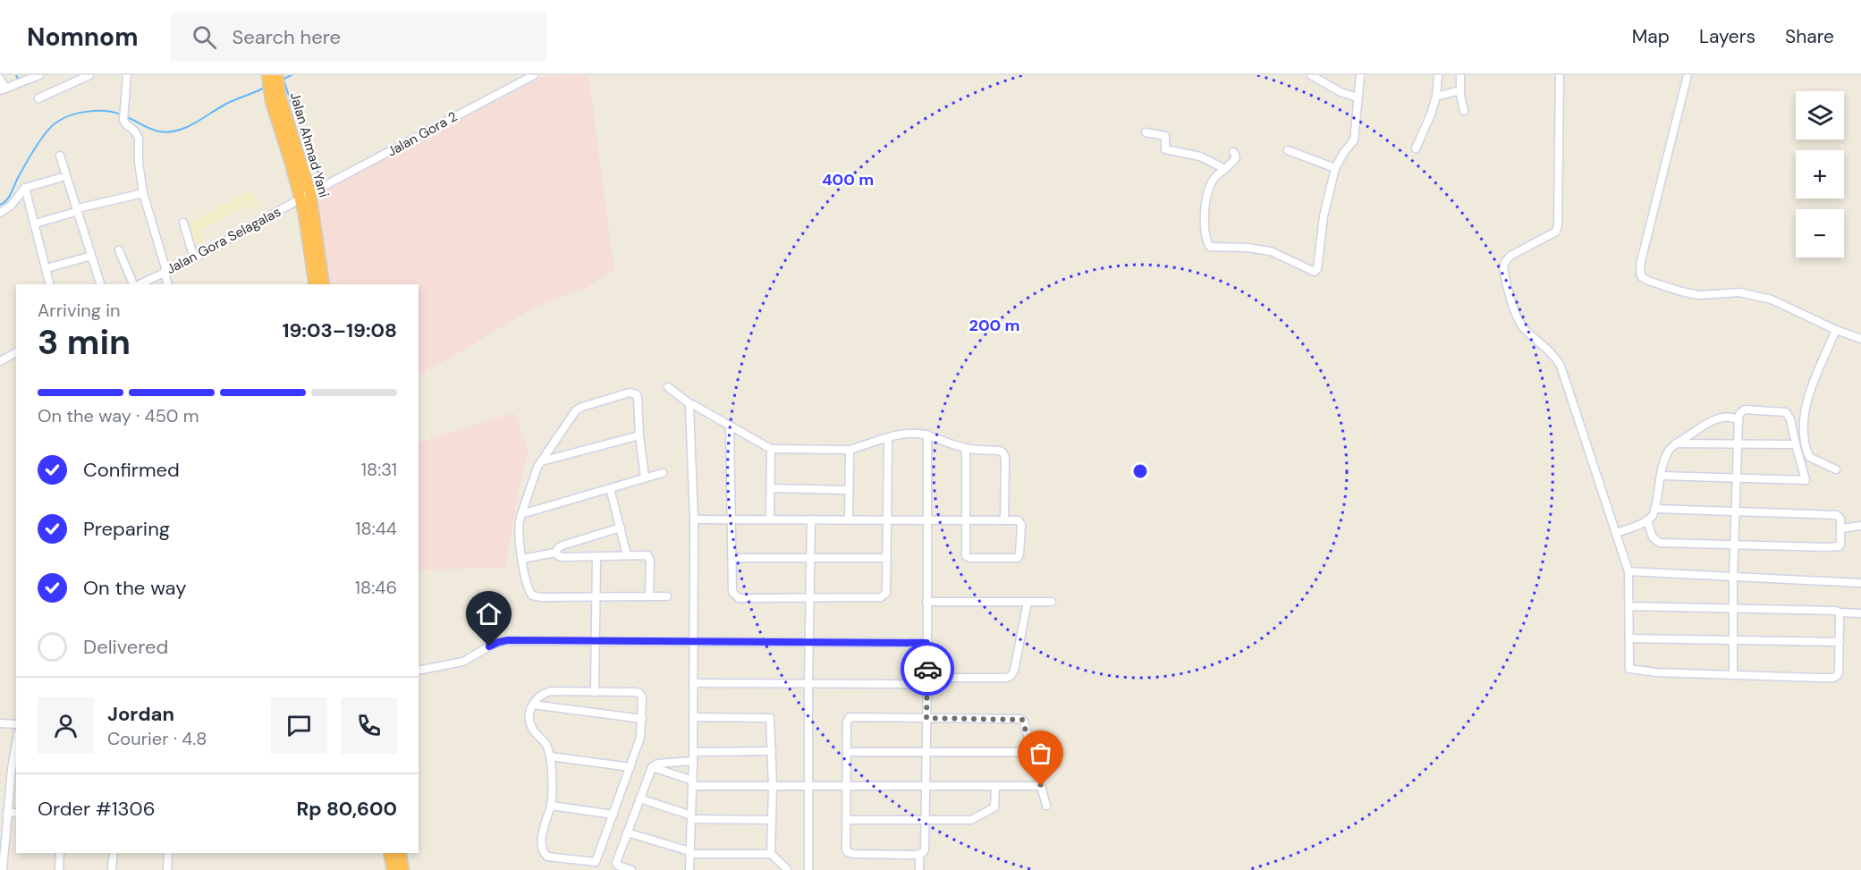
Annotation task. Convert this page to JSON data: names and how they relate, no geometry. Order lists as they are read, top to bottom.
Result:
{
  "streets": {
    "highway": ["Jalan Ahmad Yani"],
    "street": ["Jalan Gora 2", "Jalan Gora Selagalas"]
  },
  "crossings": [
    ["Jalan Gora 2", "Jalan Ahmad Yani"],
    ["Jalan Gora 2", "Jalan Gora Selagalas"],
    ["Jalan Ahmad Yani", "Jalan Gora Selagalas"]
  ],
  "page": {
    "header": "Nomnom",
    "search": "Search here",
    "nav": ["Map", "Layers", "Share"],
    "map_buttons": ["+", "−"],
    "heading": ["3 min", "Arriving in", "19:03–19:08"],
    "panel": [
      "Jordan",
      "Courier · 4.8",
      "Order #1306",
      "Rp 80,600"
    ],
    "bar": "On the way · 450 m",
    "list": [
      ["Confirmed", "18:31"],
      ["Preparing", "18:44"],
      ["On the way", "18:46"],
      "Delivered"
    ]
  },
  "rings": ["400 m", "200 m"]
}
